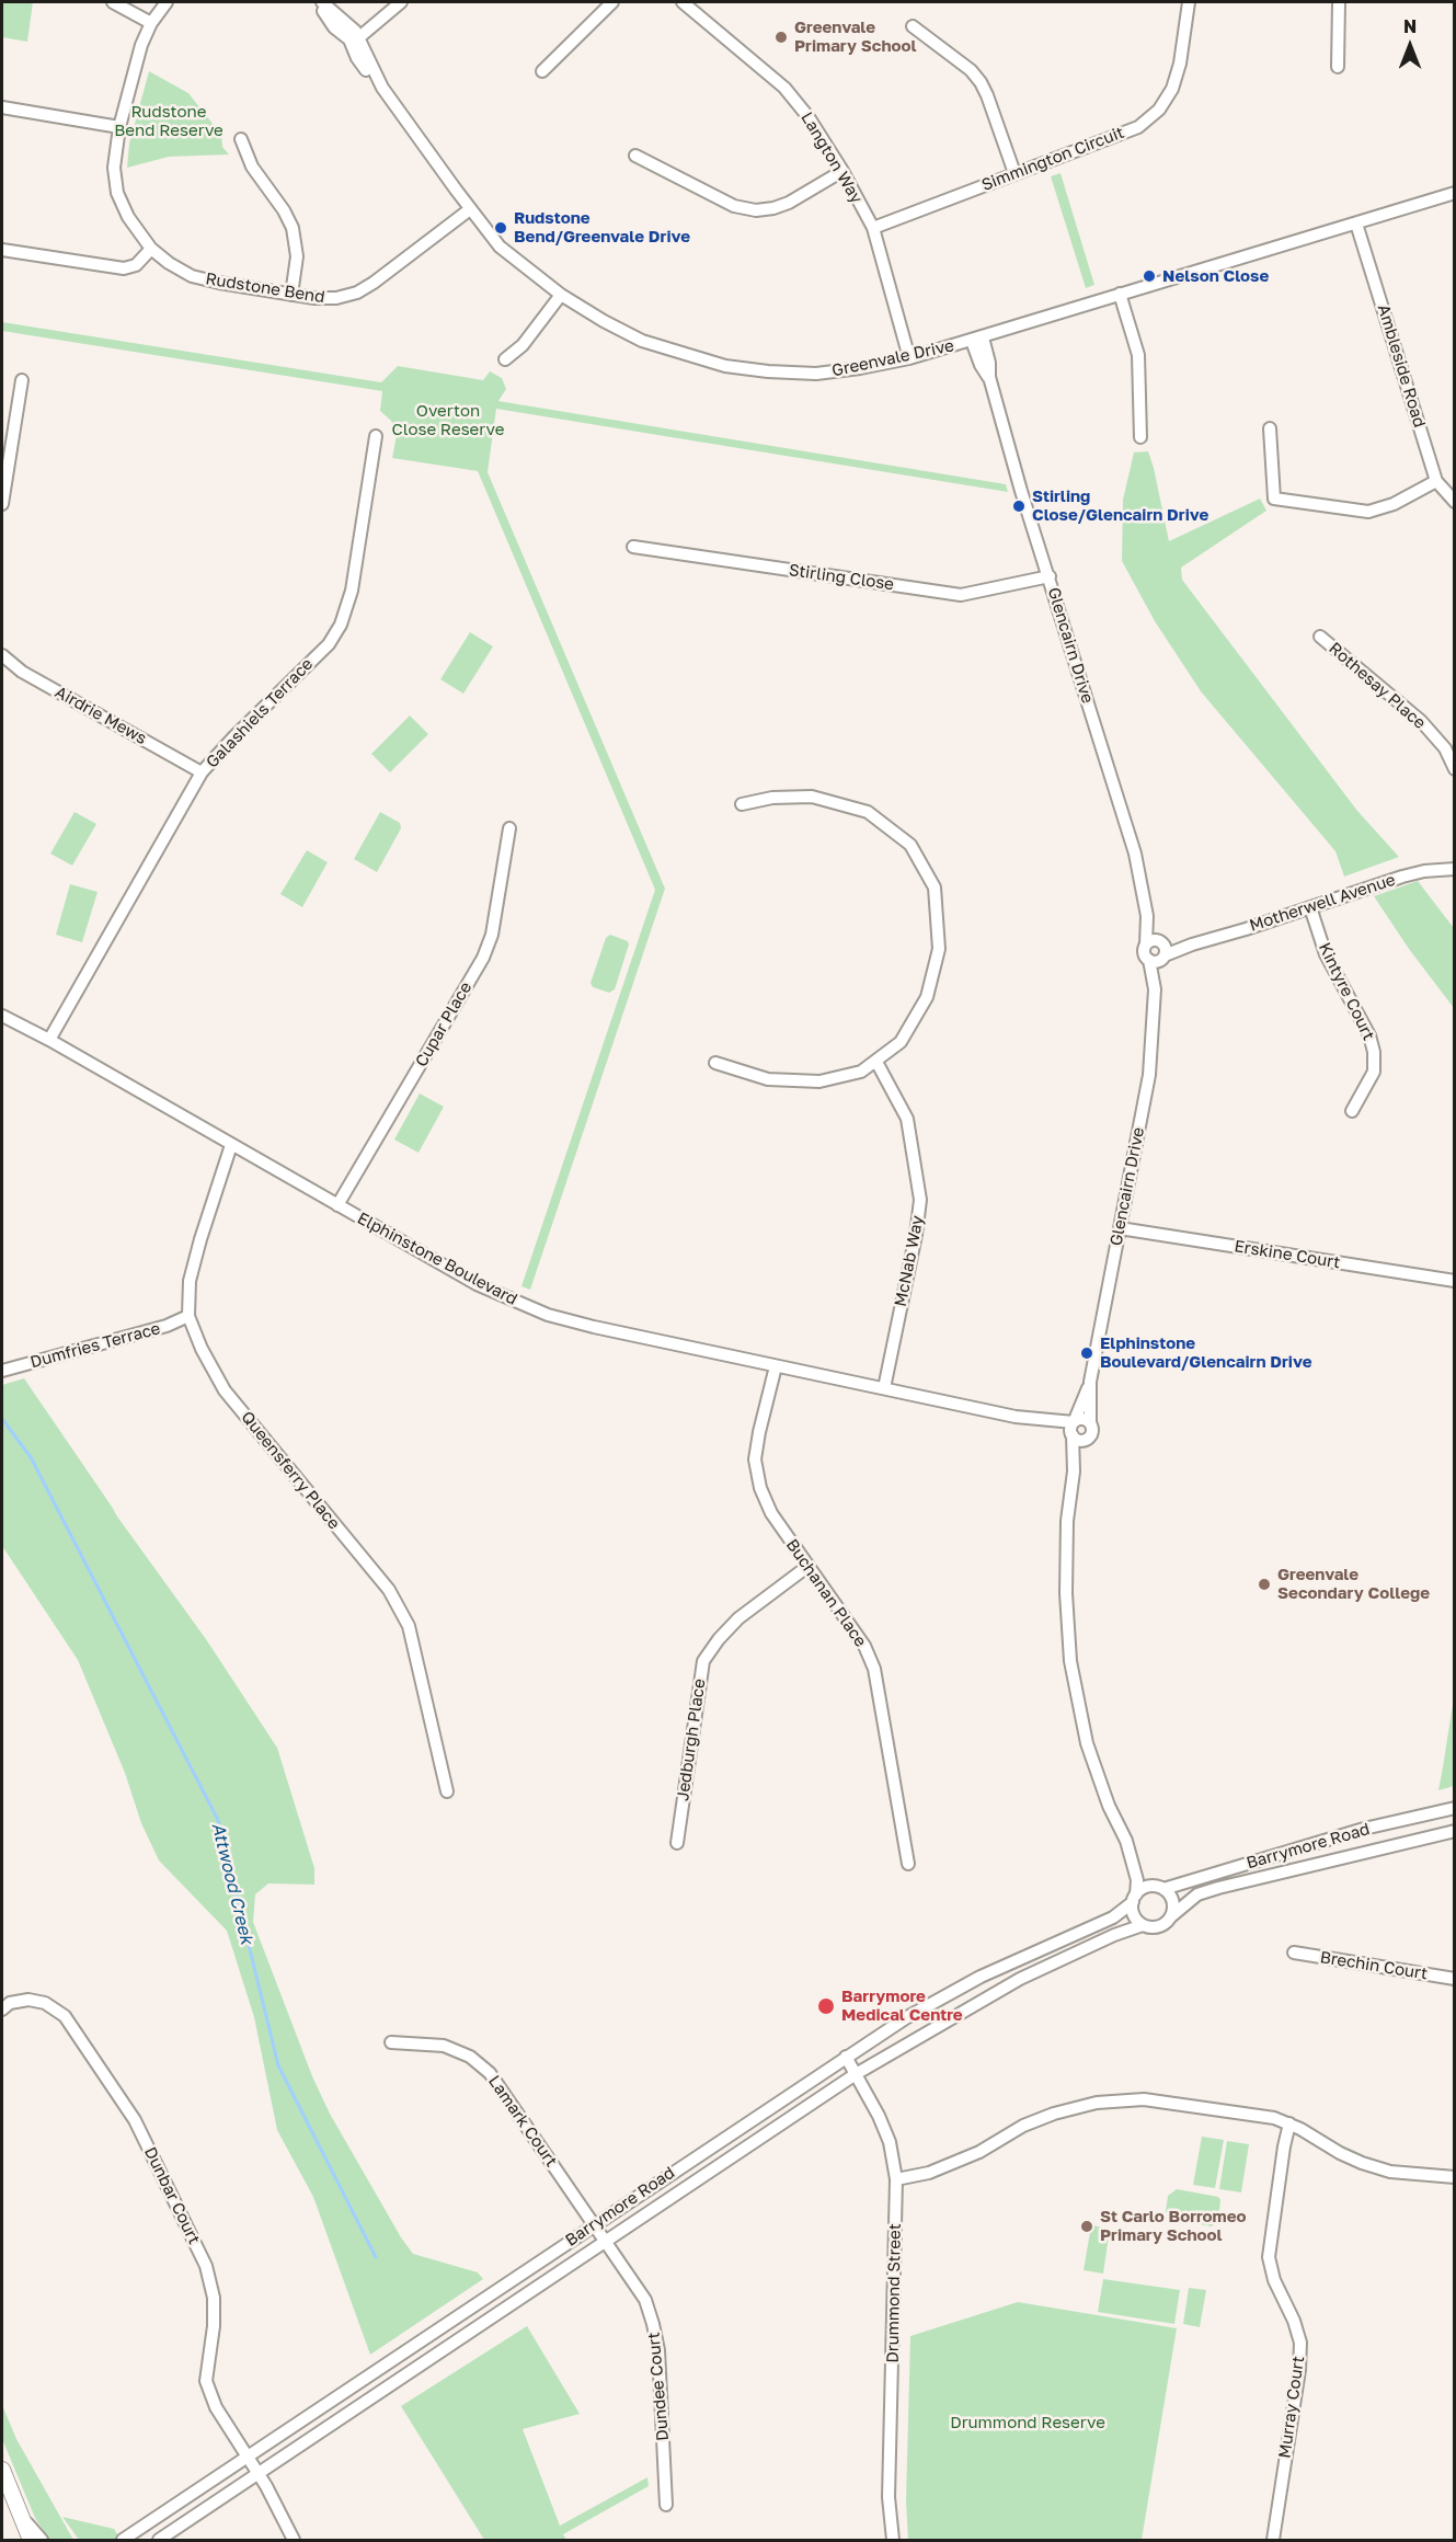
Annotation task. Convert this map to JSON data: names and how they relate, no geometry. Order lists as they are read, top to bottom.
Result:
{
  "streets": {
    "street": [
      "Langton Way",
      "Simmington Circuit",
      "Rudstone Bend",
      "Greenvale Drive",
      "Ambleside Road",
      "Stirling Close",
      "Glencairn Drive",
      "Rothesay Place",
      "Galashiels Terrace",
      "Airdrie Mews",
      "Motherwell Avenue",
      "Kintyre Court",
      "Cupar Place",
      "Erskine Court",
      "Elphinstone Boulevard",
      "McNab Way",
      "Dumfries Terrace",
      "Queensferry Place",
      "Buchanan Place",
      "Jedburgh Place",
      "Barrymore Road",
      "Brechin Court",
      "Lamark Court",
      "Dunbar Court",
      "Drummond Street",
      "Dundee Court",
      "Murray Court"
    ]
  },
  "crossings": [
    ["Langton Way", "Simmington Circuit"],
    ["Langton Way", "Greenvale Drive"],
    ["Rudstone Bend", "Greenvale Drive"],
    ["Greenvale Drive", "Ambleside Road"],
    ["Greenvale Drive", "Glencairn Drive"],
    ["Stirling Close", "Glencairn Drive"],
    ["Glencairn Drive", "Motherwell Avenue"],
    ["Glencairn Drive", "Erskine Court"],
    ["Glencairn Drive", "Elphinstone Boulevard"],
    ["Glencairn Drive", "Barrymore Road"],
    ["Galashiels Terrace", "Airdrie Mews"],
    ["Galashiels Terrace", "Elphinstone Boulevard"],
    ["Motherwell Avenue", "Kintyre Court"],
    ["Cupar Place", "Elphinstone Boulevard"],
    ["Elphinstone Boulevard", "McNab Way"],
    ["Elphinstone Boulevard", "Queensferry Place"],
    ["Elphinstone Boulevard", "Buchanan Place"],
    ["Dumfries Terrace", "Queensferry Place"],
    ["Buchanan Place", "Jedburgh Place"],
    ["Barrymore Road", "Lamark Court"],
    ["Barrymore Road", "Dunbar Court"],
    ["Barrymore Road", "Drummond Street"],
    ["Barrymore Road", "Dundee Court"],
    ["Lamark Court", "Dundee Court"]
  ],
  "water": ["Attwood Creek"],
  "parks": ["Rudstone Bend Reserve", "Overton Close Reserve", "Drummond Reserve"],
  "places": [
    "Greenvale Primary School",
    "Rudstone Bend/Greenvale Drive",
    "Nelson Close",
    "Stirling Close/Glencairn Drive",
    "Elphinstone Boulevard/Glencairn Drive",
    "Greenvale Secondary College",
    "Barrymore Medical Centre",
    "St Carlo Borromeo Primary School"
  ],
  "north": "top"
}
